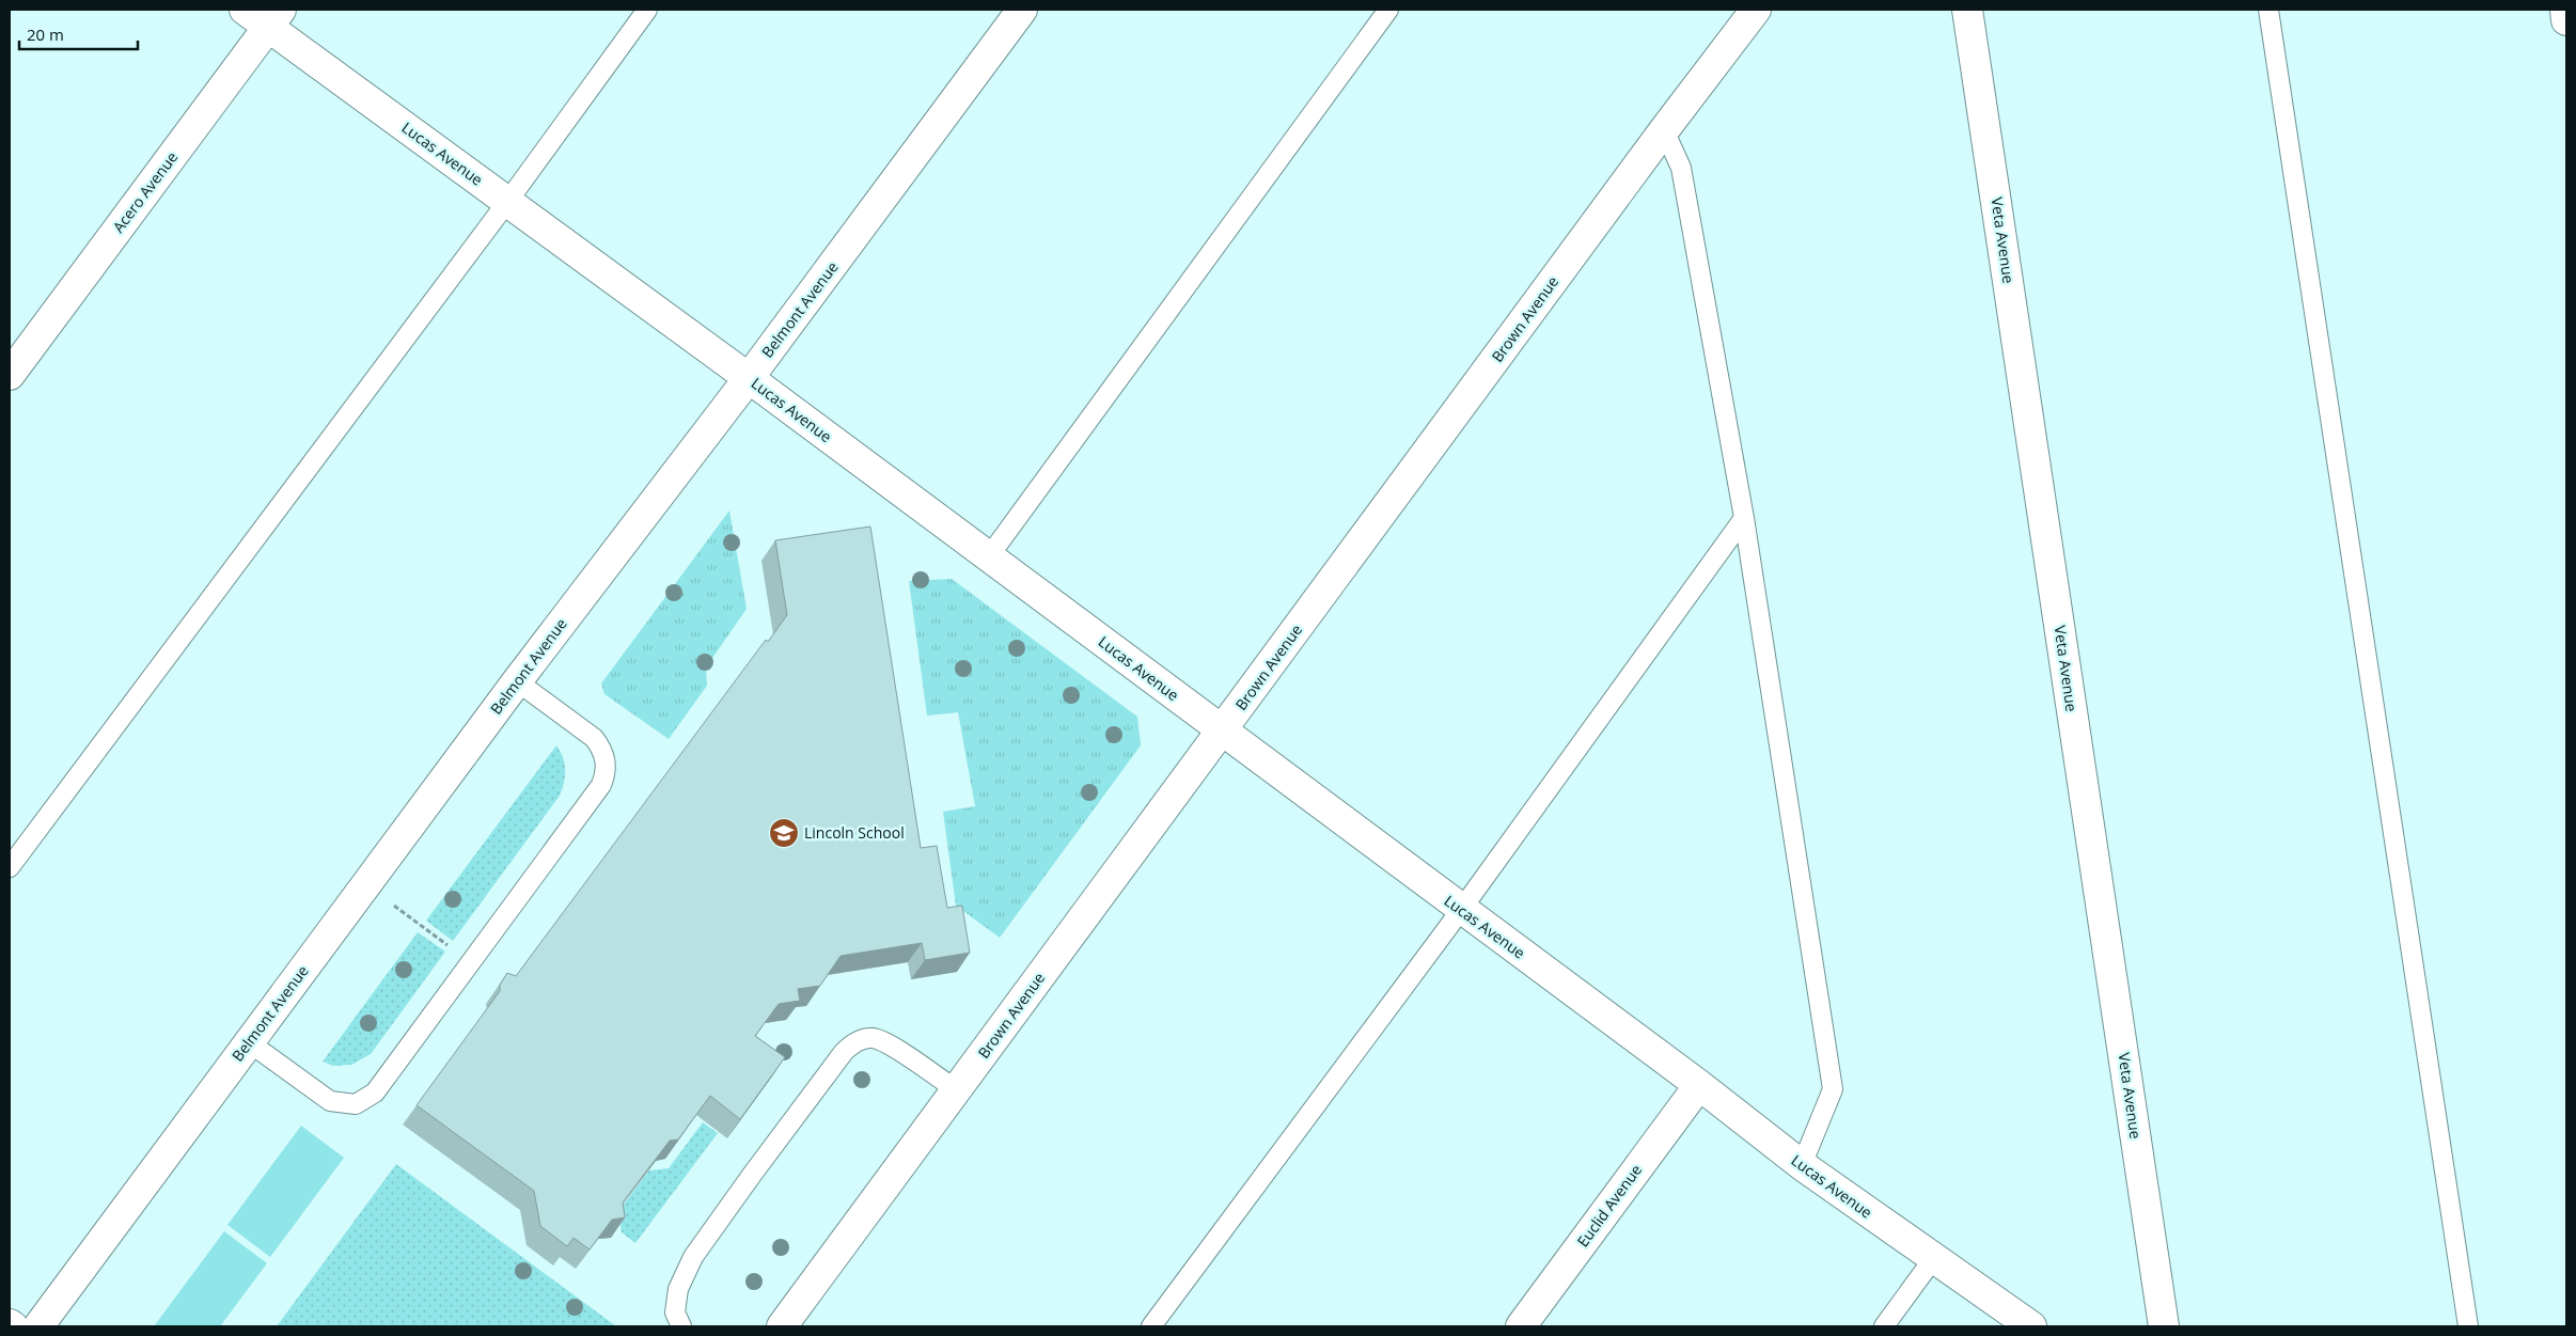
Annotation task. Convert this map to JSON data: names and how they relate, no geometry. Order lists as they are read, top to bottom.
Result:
{
  "streets": {
    "street": [
      "Lucas Avenue",
      "Acero Avenue",
      "Veta Avenue",
      "Belmont Avenue",
      "Brown Avenue",
      "Euclid Avenue"
    ]
  },
  "crossings": [
    ["Lucas Avenue", "Acero Avenue"],
    ["Lucas Avenue", "Belmont Avenue"],
    ["Lucas Avenue", "Brown Avenue"],
    ["Lucas Avenue", "Euclid Avenue"]
  ],
  "places": {
    "school or university": ["Lincoln School"]
  },
  "scale_bar": "20 m"
}
